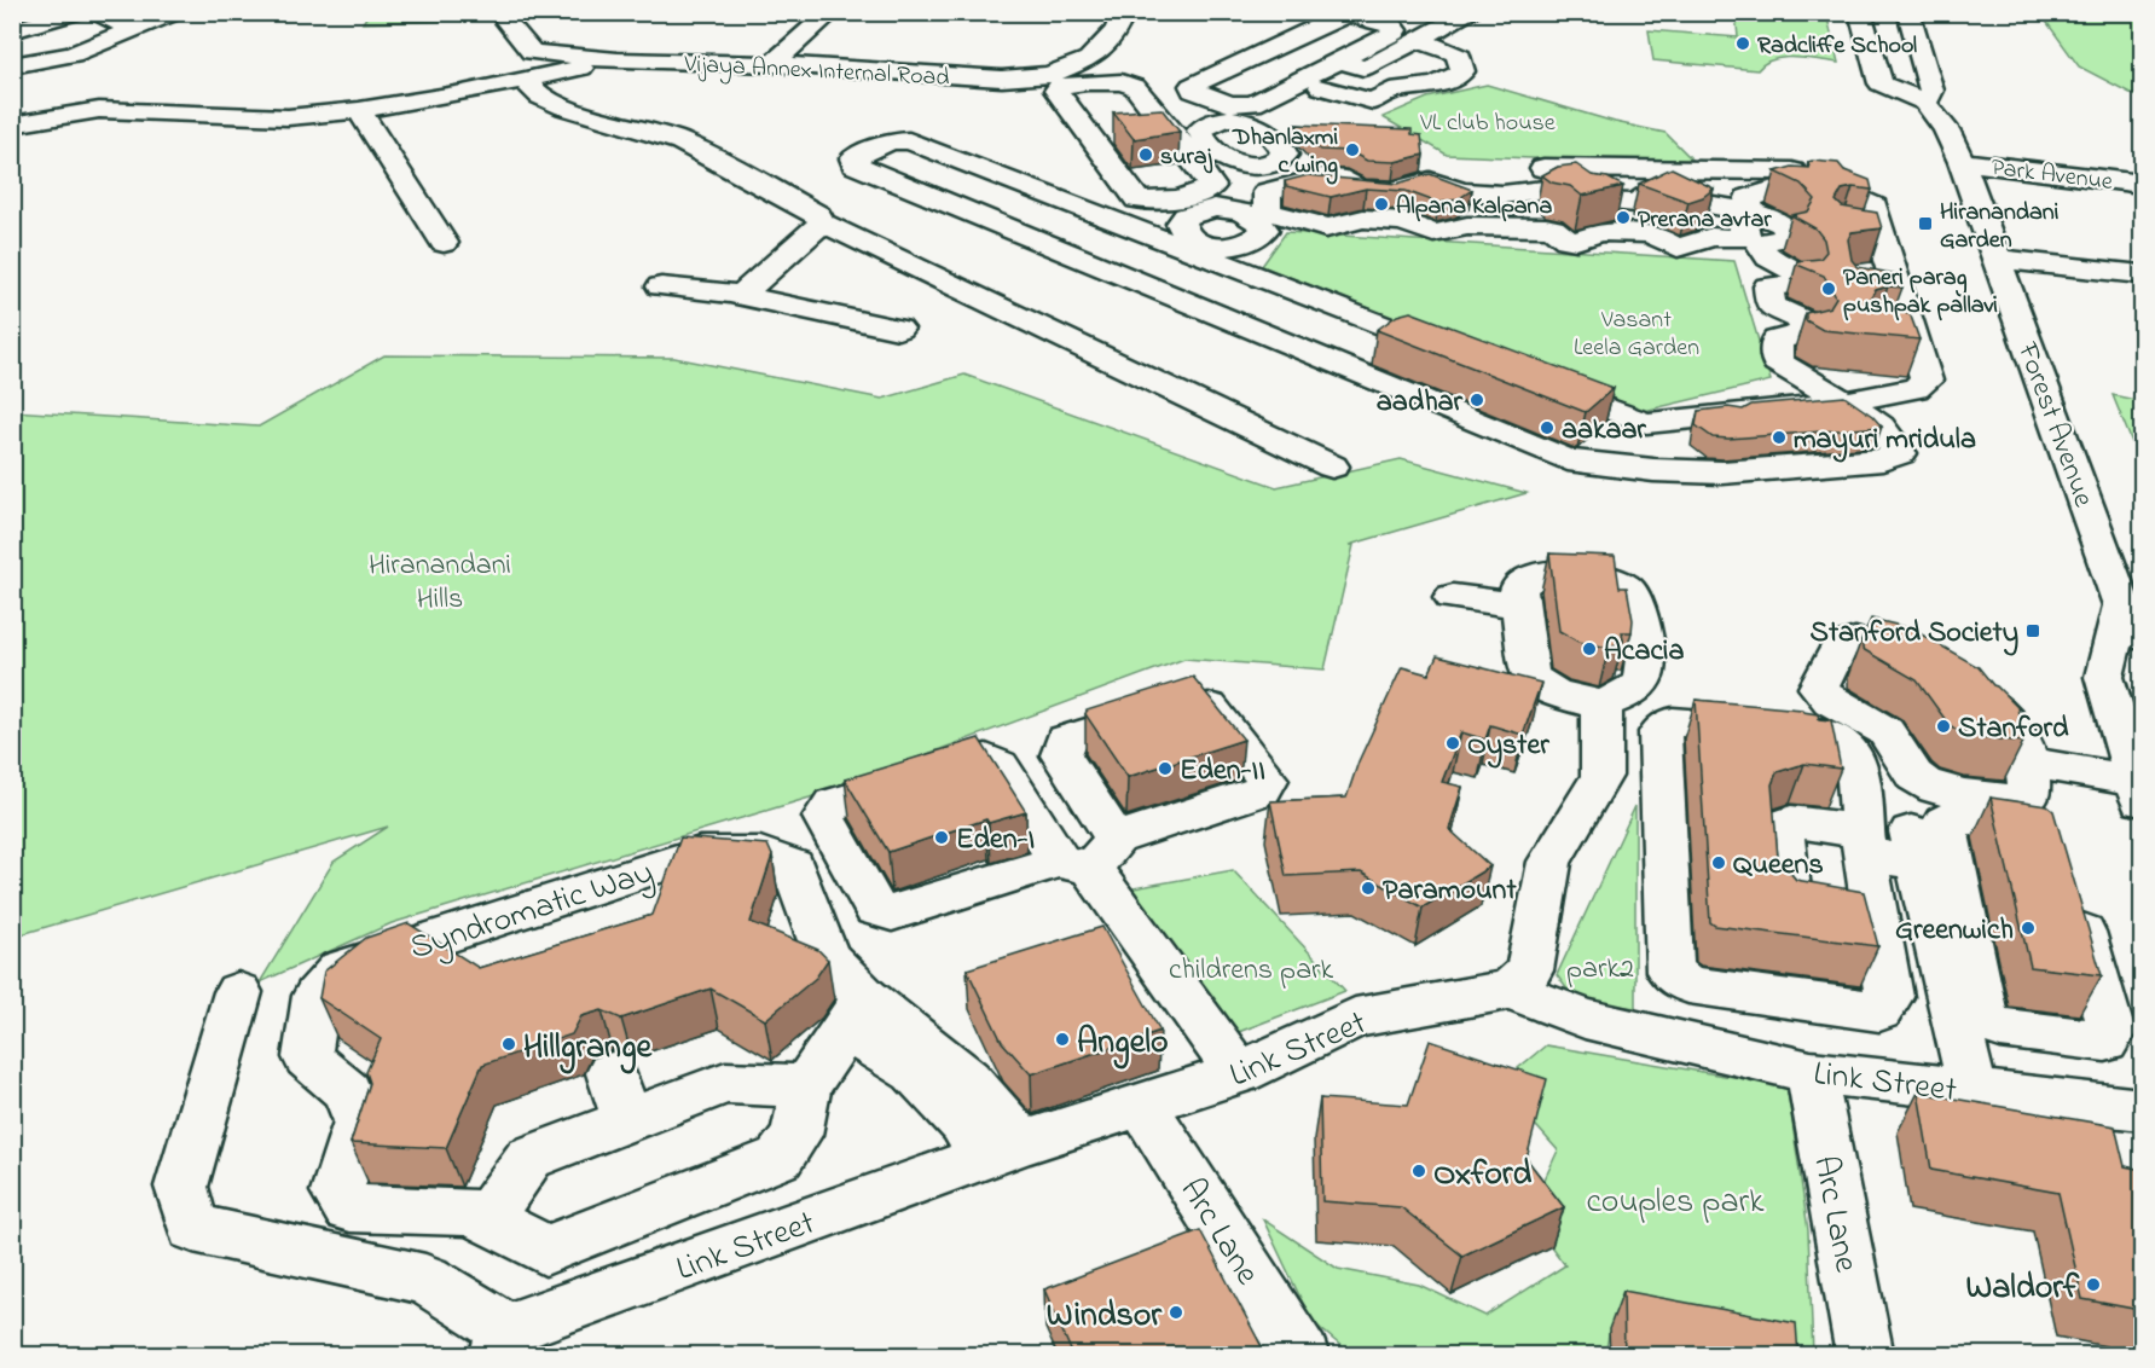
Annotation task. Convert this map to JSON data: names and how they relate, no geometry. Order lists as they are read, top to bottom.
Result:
{
  "streets": {
    "street": [
      "Vijaya Annex Internal Road",
      "Park Avenue",
      "Forest Avenue",
      "Syndromatic Way",
      "Link Street",
      "Arc Lane"
    ]
  },
  "crossings": [
    ["Park Avenue", "Forest Avenue"],
    ["Link Street", "Arc Lane"]
  ],
  "parks": [
    "VL club house",
    "Vasant Leela Garden",
    "Hiranandani Hills",
    "park2",
    "childrens park",
    "couples park"
  ],
  "places": {
    "other": [
      "Radcliffe School",
      "Dhanlaxmi c wing",
      "suraj",
      "Alpana Kalpana",
      "Prerana avtar",
      "Paneri parag pushpak pallavi",
      "aadhar",
      "aakaar",
      "mayuri mridula",
      "Acacia",
      "Stanford",
      "Oyster",
      "Eden-II",
      "Eden-I",
      "Queens",
      "Paramount",
      "Greenwich",
      "Angelo",
      "Hillgrange",
      "Oxford",
      "Waldorf",
      "Windsor"
    ],
    "transit": ["Hiranandani Garden", "Stanford Society"]
  }
}
